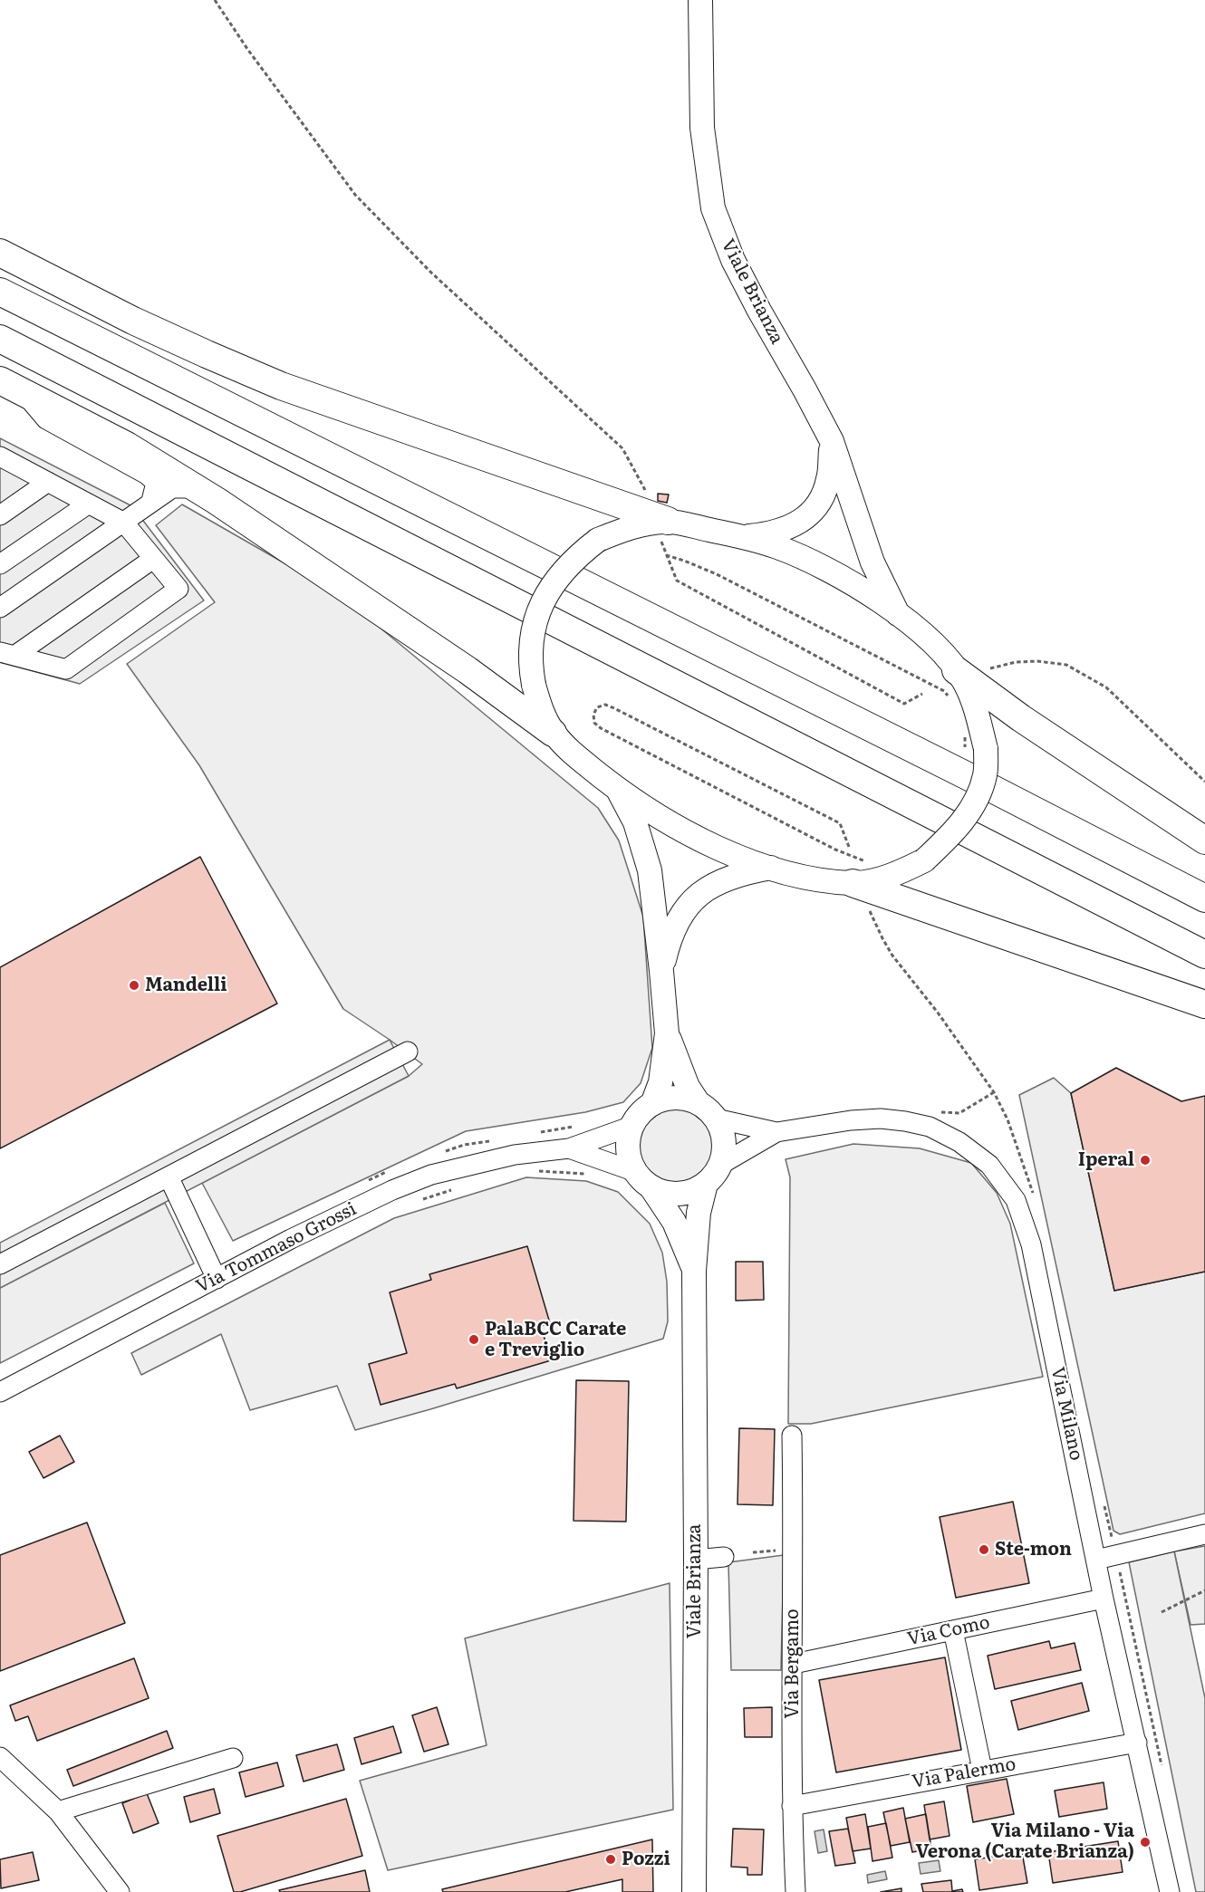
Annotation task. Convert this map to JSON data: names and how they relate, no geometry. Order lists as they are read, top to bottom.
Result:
{
  "streets": {
    "main road": ["Viale Brianza"],
    "street": [
      "Via Tommaso Grossi",
      "Via Milano",
      "Via Como",
      "Via Bergamo",
      "Via Palermo"
    ]
  },
  "crossings": [
    ["Viale Brianza", "Via Tommaso Grossi"],
    ["Viale Brianza", "Via Milano"],
    ["Via Tommaso Grossi", "Via Milano"],
    ["Via Milano", "Via Como"],
    ["Via Milano", "Via Palermo"],
    ["Via Como", "Via Bergamo"],
    ["Via Bergamo", "Via Palermo"]
  ],
  "places": [
    "Mandelli",
    "Iperal",
    "PalaBCC Carate e Treviglio",
    "Ste-mon",
    "Via Milano - Via Verona (Carate Brianza)",
    "Pozzi"
  ]
}
